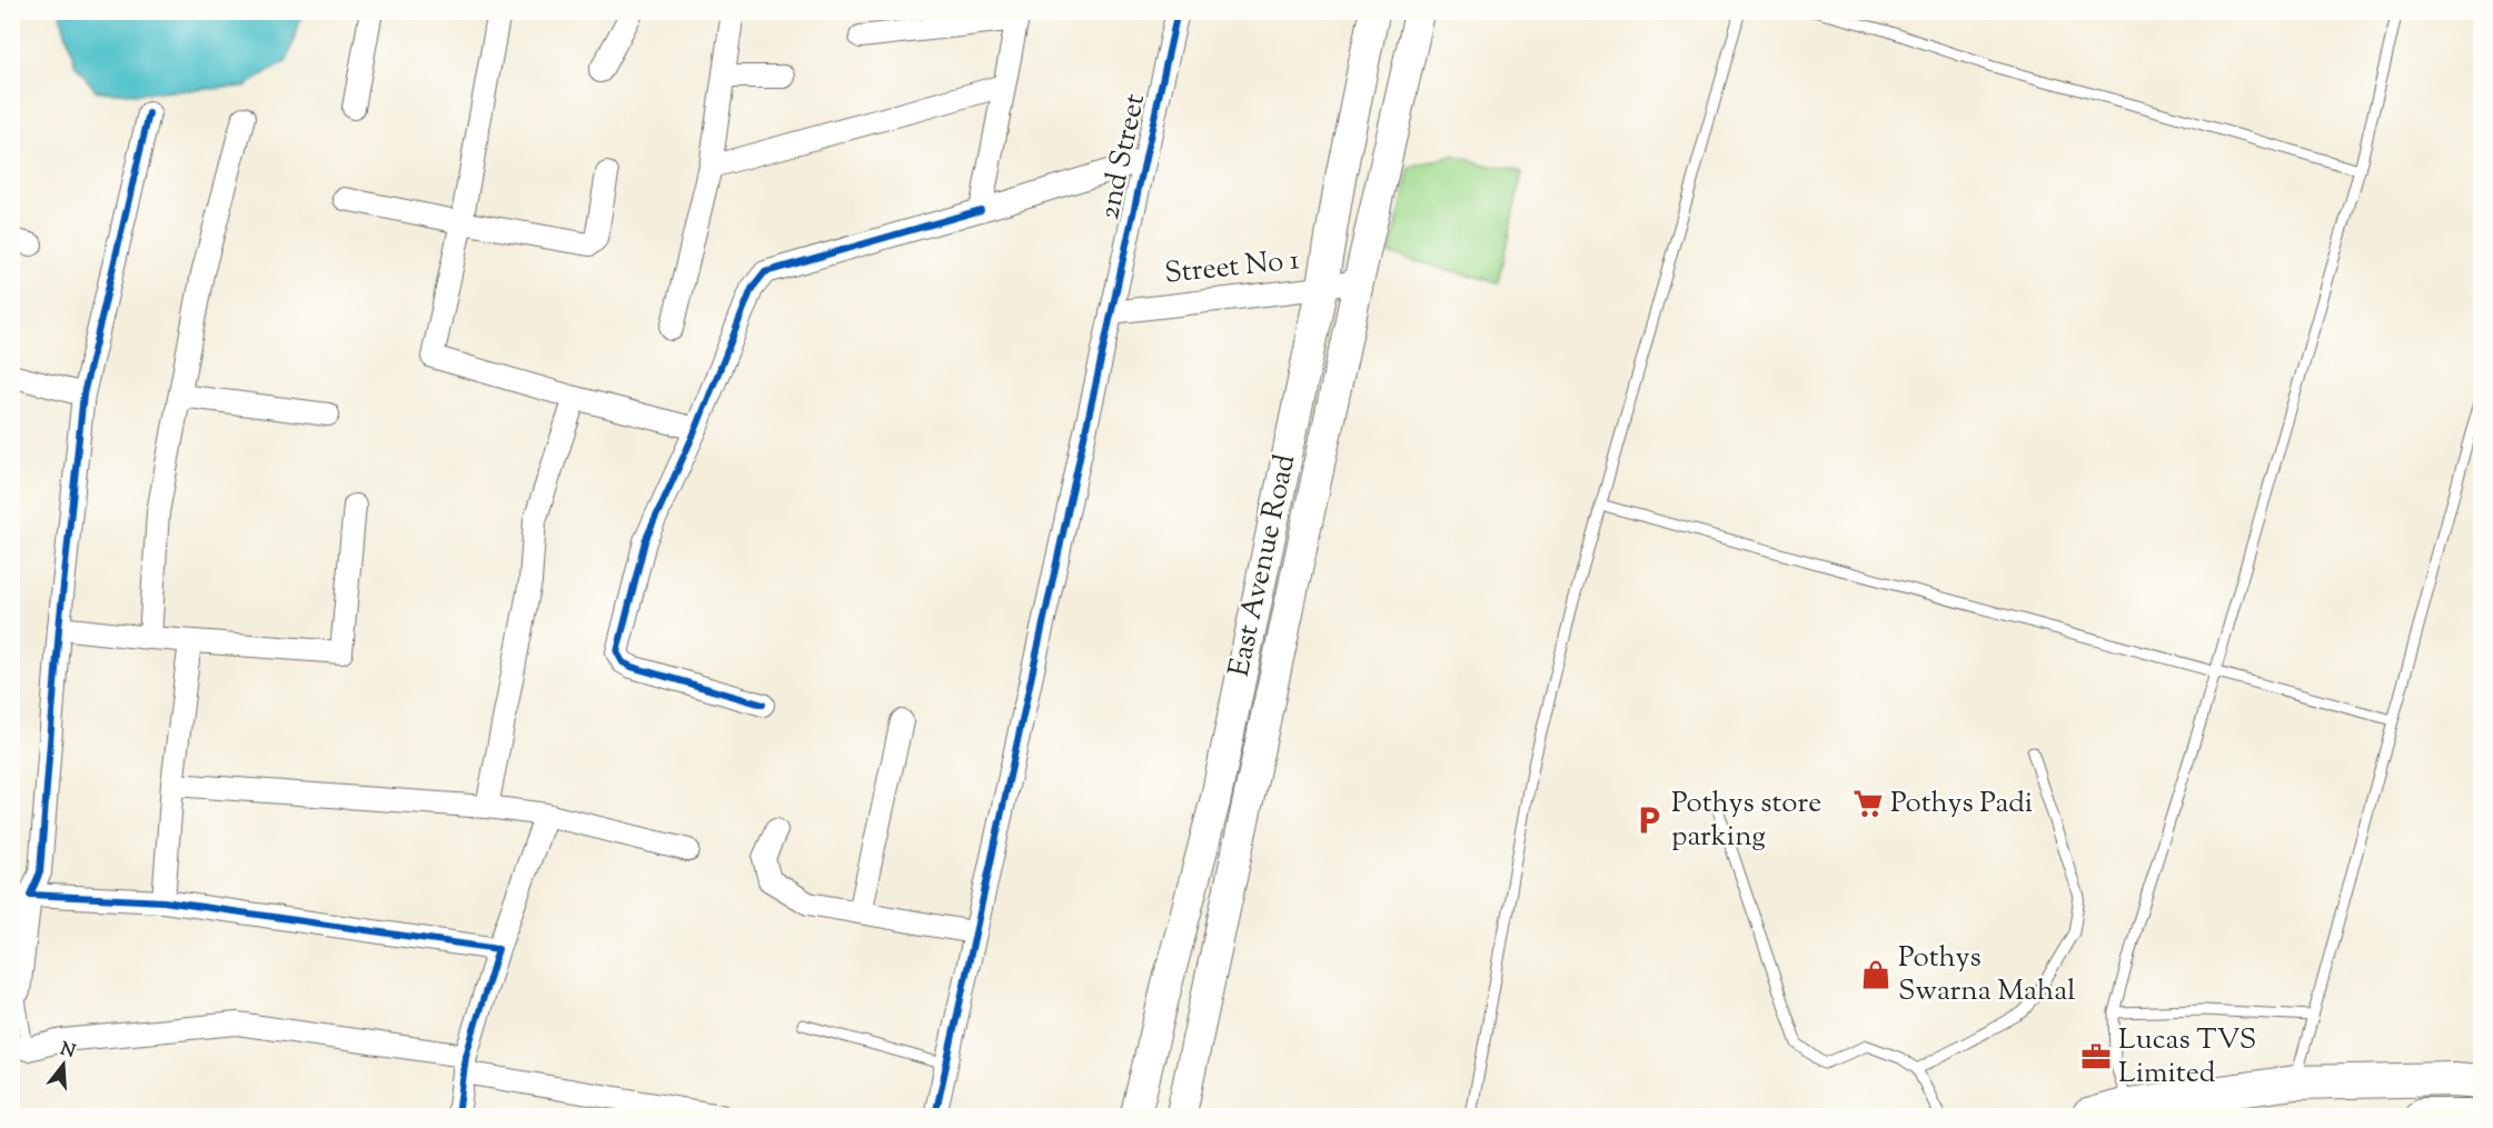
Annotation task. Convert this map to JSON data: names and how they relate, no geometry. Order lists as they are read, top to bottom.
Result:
{
  "streets": {
    "main road": ["East Avenue Road"],
    "street": ["2nd Street", "Street No 1"]
  },
  "crossings": [
    ["2nd Street", "Street No 1"],
    ["Street No 1", "East Avenue Road"]
  ],
  "places": {
    "supermarket": ["Pothys Padi"],
    "parking": ["Pothys store parking"],
    "shop": ["Pothys Swarna Mahal"],
    "office": ["Lucas TVS Limited"]
  },
  "north": "top"
}
